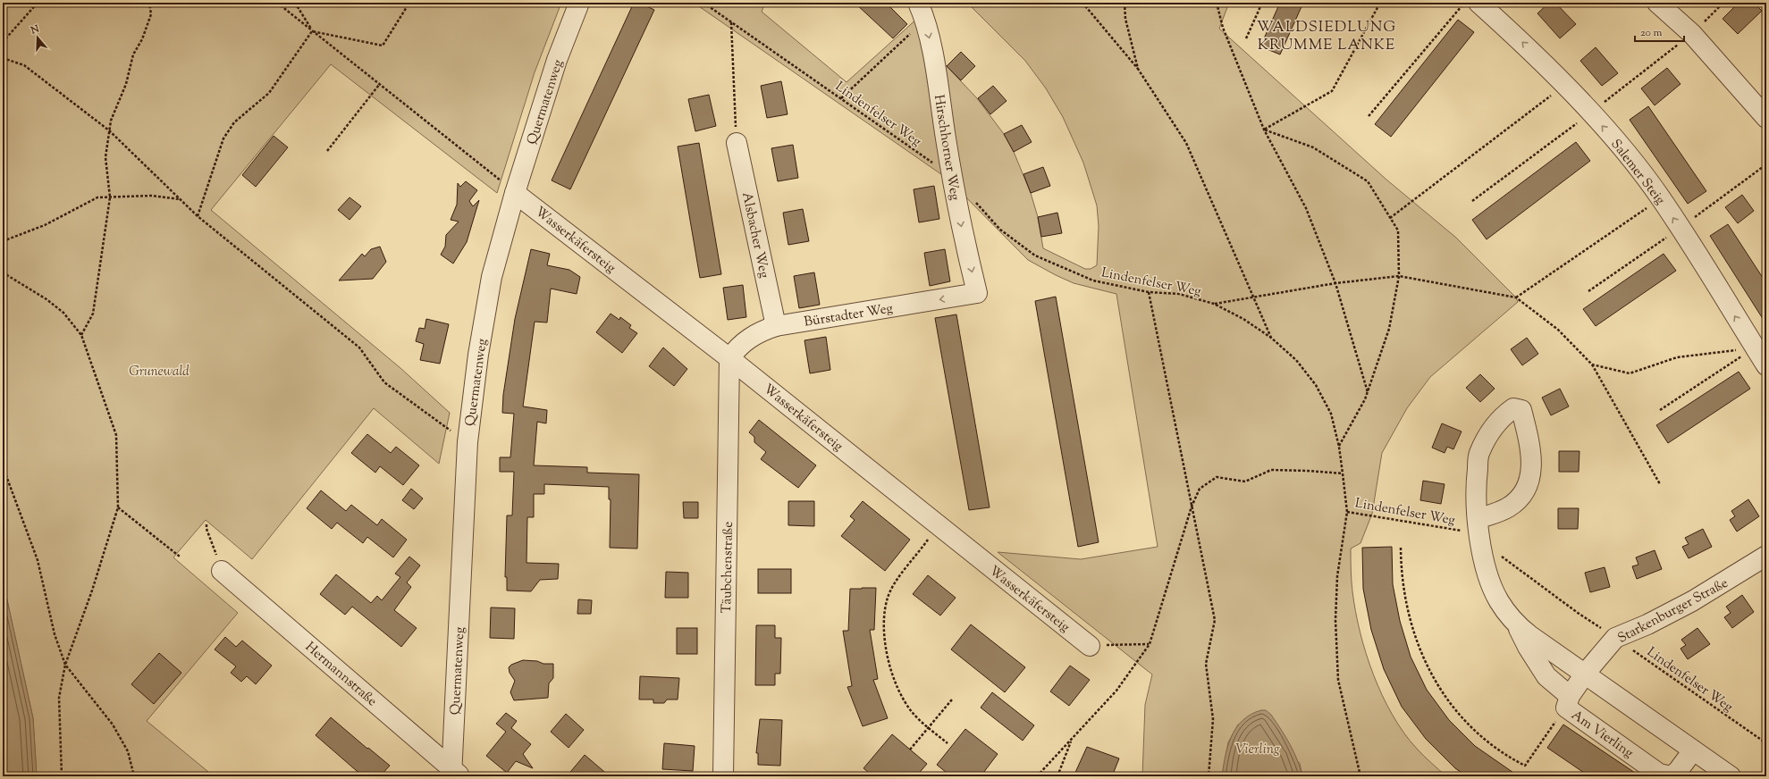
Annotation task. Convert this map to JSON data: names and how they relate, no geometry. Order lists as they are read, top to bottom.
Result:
{
  "streets": {
    "street": [
      "Quermatenweg",
      "Hirschhorner Weg",
      "Salemer Steig",
      "Alsbacher Weg",
      "Wasserkäfersteig",
      "Bürstadter Weg",
      "Täubchenstraße",
      "Starkenburger Straße",
      "Hermannstraße",
      "Am Vierling"
    ],
    "path": ["Lindenfelser Weg"]
  },
  "crossings": [
    ["Quermatenweg", "Wasserkäfersteig"],
    ["Quermatenweg", "Hermannstraße"],
    ["Lindenfelser Weg", "Hirschhorner Weg"],
    ["Lindenfelser Weg", "Starkenburger Straße"],
    ["Lindenfelser Weg", "Am Vierling"],
    ["Hirschhorner Weg", "Bürstadter Weg"],
    ["Alsbacher Weg", "Bürstadter Weg"],
    ["Wasserkäfersteig", "Bürstadter Weg"],
    ["Wasserkäfersteig", "Täubchenstraße"],
    ["Bürstadter Weg", "Täubchenstraße"],
    ["Starkenburger Straße", "Am Vierling"]
  ],
  "one_way": ["Hirschhorner Weg", "Bürstadter Weg"],
  "districts": ["WALDSIEDLUNG KRUMME LANKE"],
  "water": ["Vierling"],
  "parks": ["Grunewald"],
  "scale_bar": "20 m",
  "north": "top"
}
